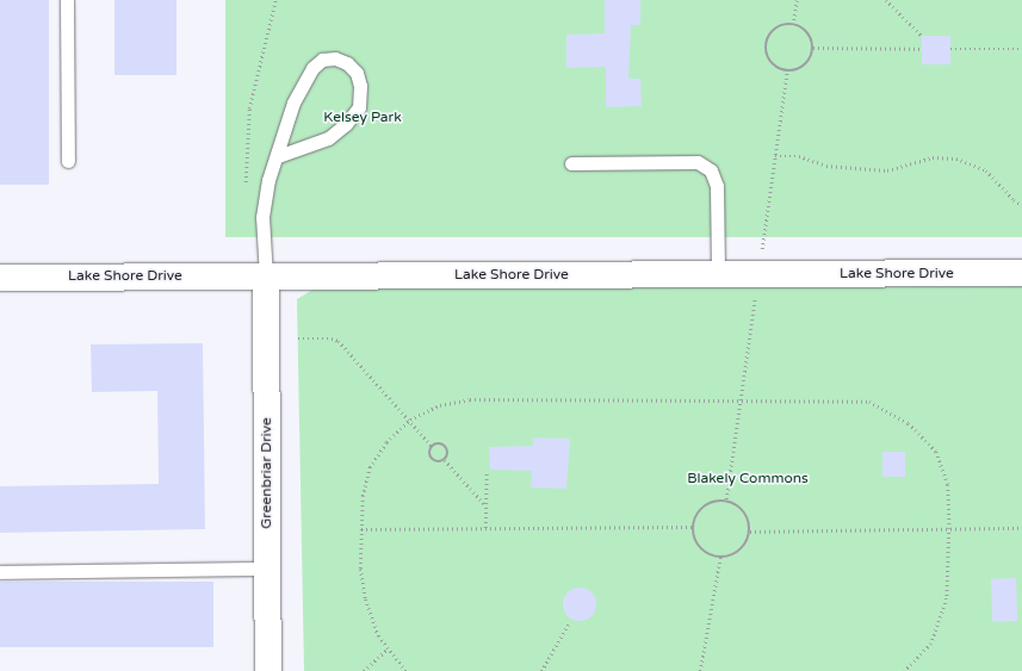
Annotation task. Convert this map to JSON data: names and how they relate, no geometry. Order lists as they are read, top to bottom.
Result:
{
  "streets": {
    "street": ["Lake Shore Drive", "Greenbriar Drive"]
  },
  "crossings": [
    ["Lake Shore Drive", "Greenbriar Drive"]
  ],
  "parks": ["Kelsey Park", "Blakely Commons"]
}
